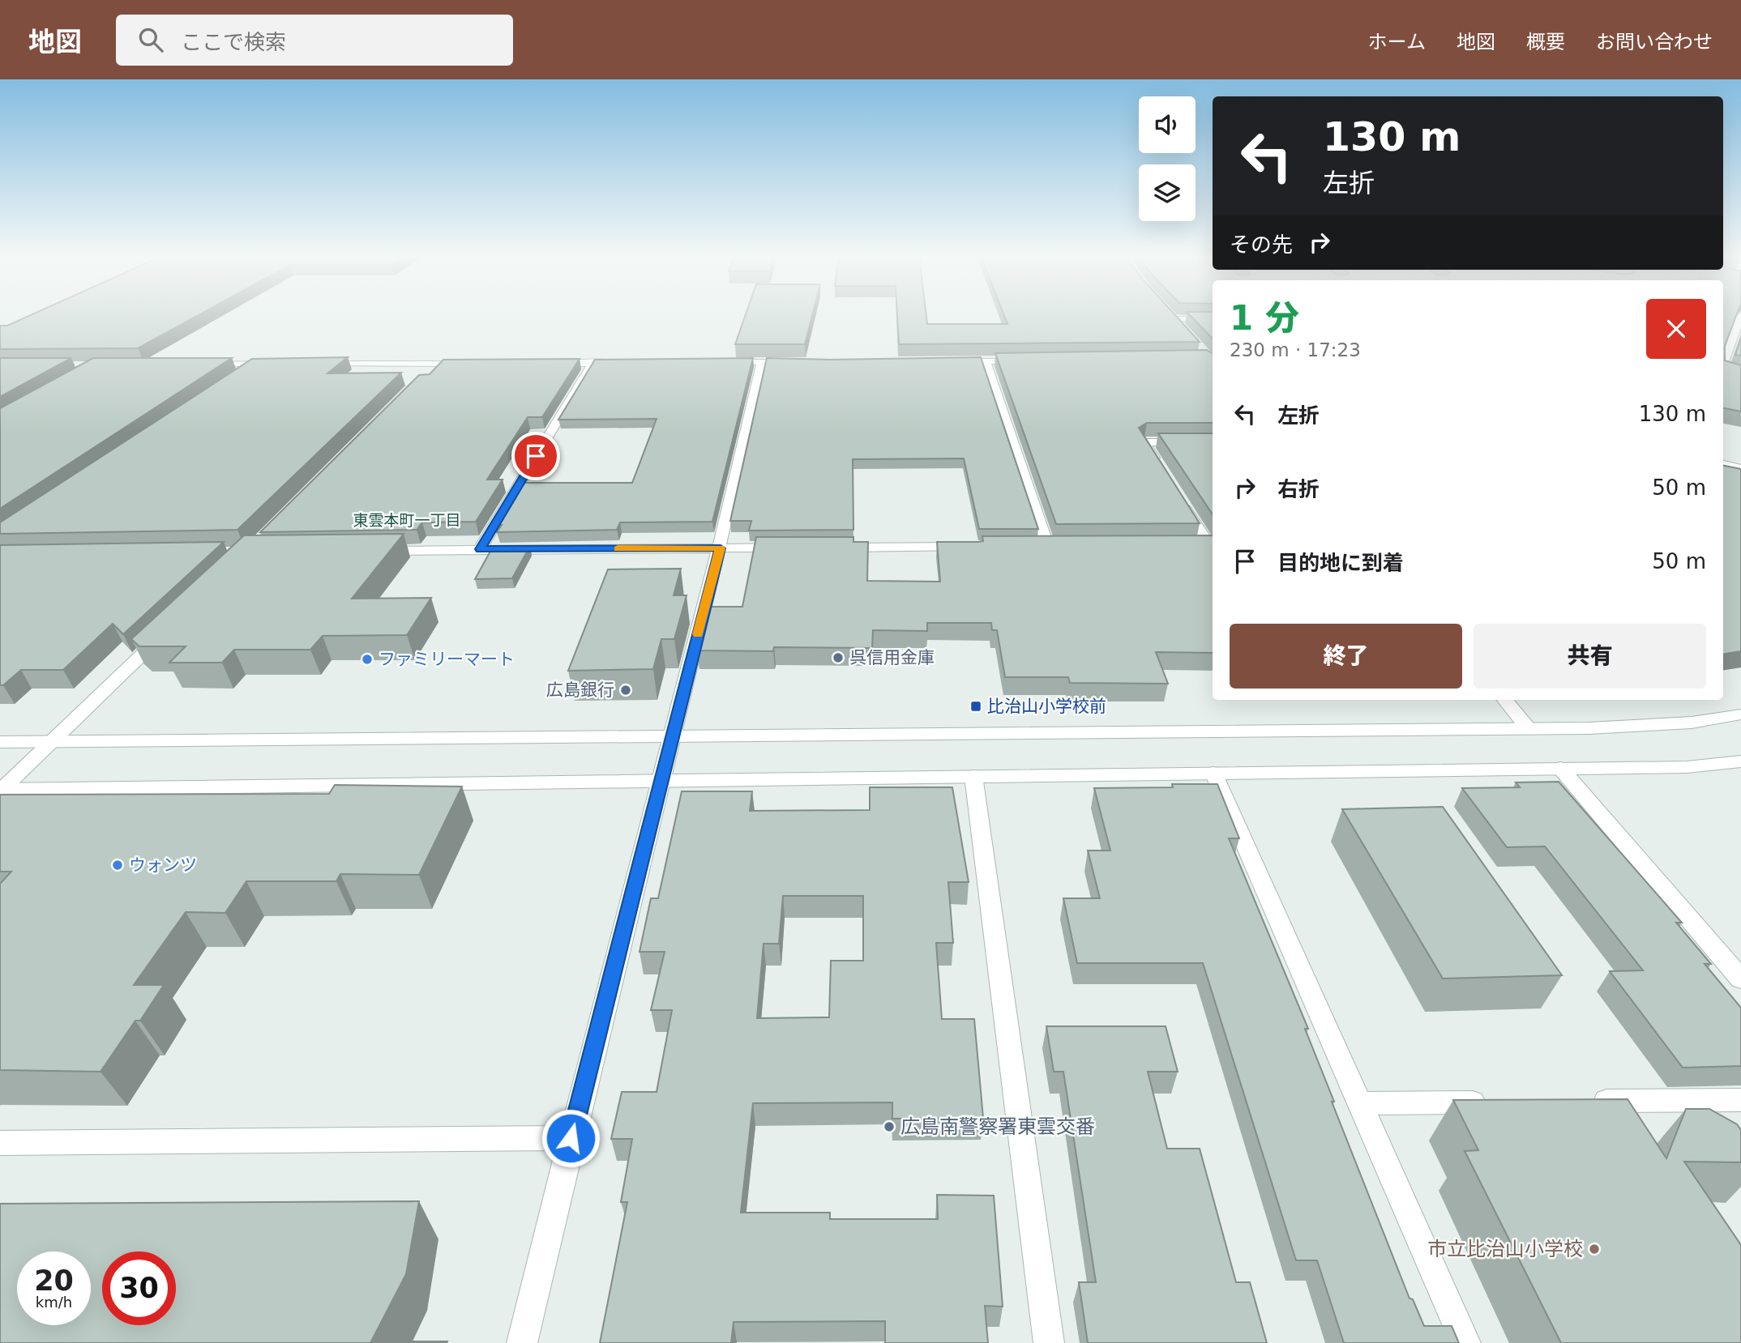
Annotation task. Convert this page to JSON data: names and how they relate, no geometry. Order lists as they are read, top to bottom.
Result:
{
  "districts": ["東雲本町一丁目"],
  "places": {
    "other": [
      "呉信用金庫",
      "ファミリーマート",
      "広島銀行",
      "ウォンツ",
      "広島南警察署東雲交番",
      "市立比治山小学校"
    ],
    "transit": ["比治山小学校前"]
  },
  "page": {
    "header": "地図",
    "search": "ここで検索",
    "nav": [
      "ホーム",
      "地図",
      "概要",
      "お問い合わせ"
    ],
    "turn": ["130 m", "左折"],
    "then": "その先",
    "heading": ["1 分", "230 m · 17:23"],
    "list": [
      {
        "name": "左折",
        "value": "130 m"
      },
      {
        "name": "右折",
        "value": "50 m"
      },
      {
        "name": "目的地に到着",
        "value": "50 m"
      }
    ],
    "buttons": ["終了", "共有"],
    "speed": "20 km/h",
    "limit": "30"
  }
}
